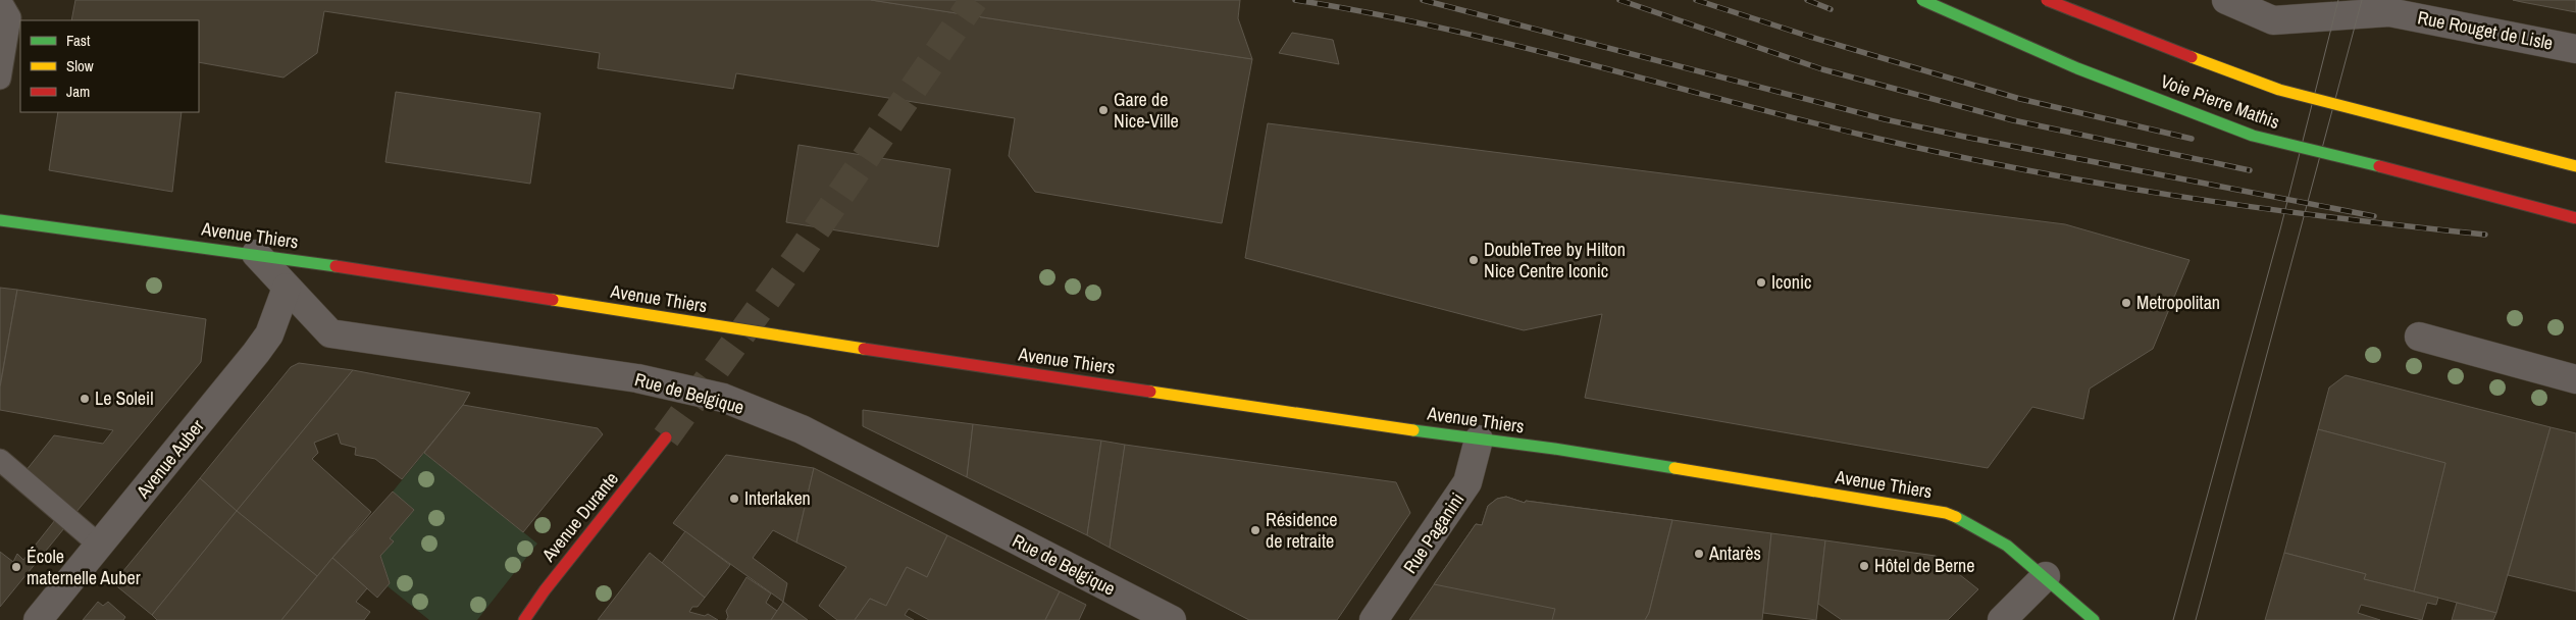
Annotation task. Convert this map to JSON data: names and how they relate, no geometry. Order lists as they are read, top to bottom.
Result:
{
  "streets": {
    "main road": ["Voie Pierre Mathis", "Avenue Thiers", "Avenue Durante"],
    "street": [
      "Rue Rouget de Lisle",
      "Rue de Belgique",
      "Avenue Auber",
      "Rue Paganini"
    ]
  },
  "crossings": [
    ["Avenue Thiers", "Rue de Belgique"],
    ["Avenue Thiers", "Rue Paganini"],
    ["Rue de Belgique", "Avenue Auber"]
  ],
  "places": [
    "Gare de Nice-Ville",
    "DoubleTree by Hilton Nice Centre Iconic",
    "Iconic",
    "Metropolitan",
    "Le Soleil",
    "Interlaken",
    "Résidence de retraite",
    "Antarès",
    "Hôtel de Berne",
    "École maternelle Auber"
  ],
  "legend": ["Fast", "Slow", "Jam"]
}
